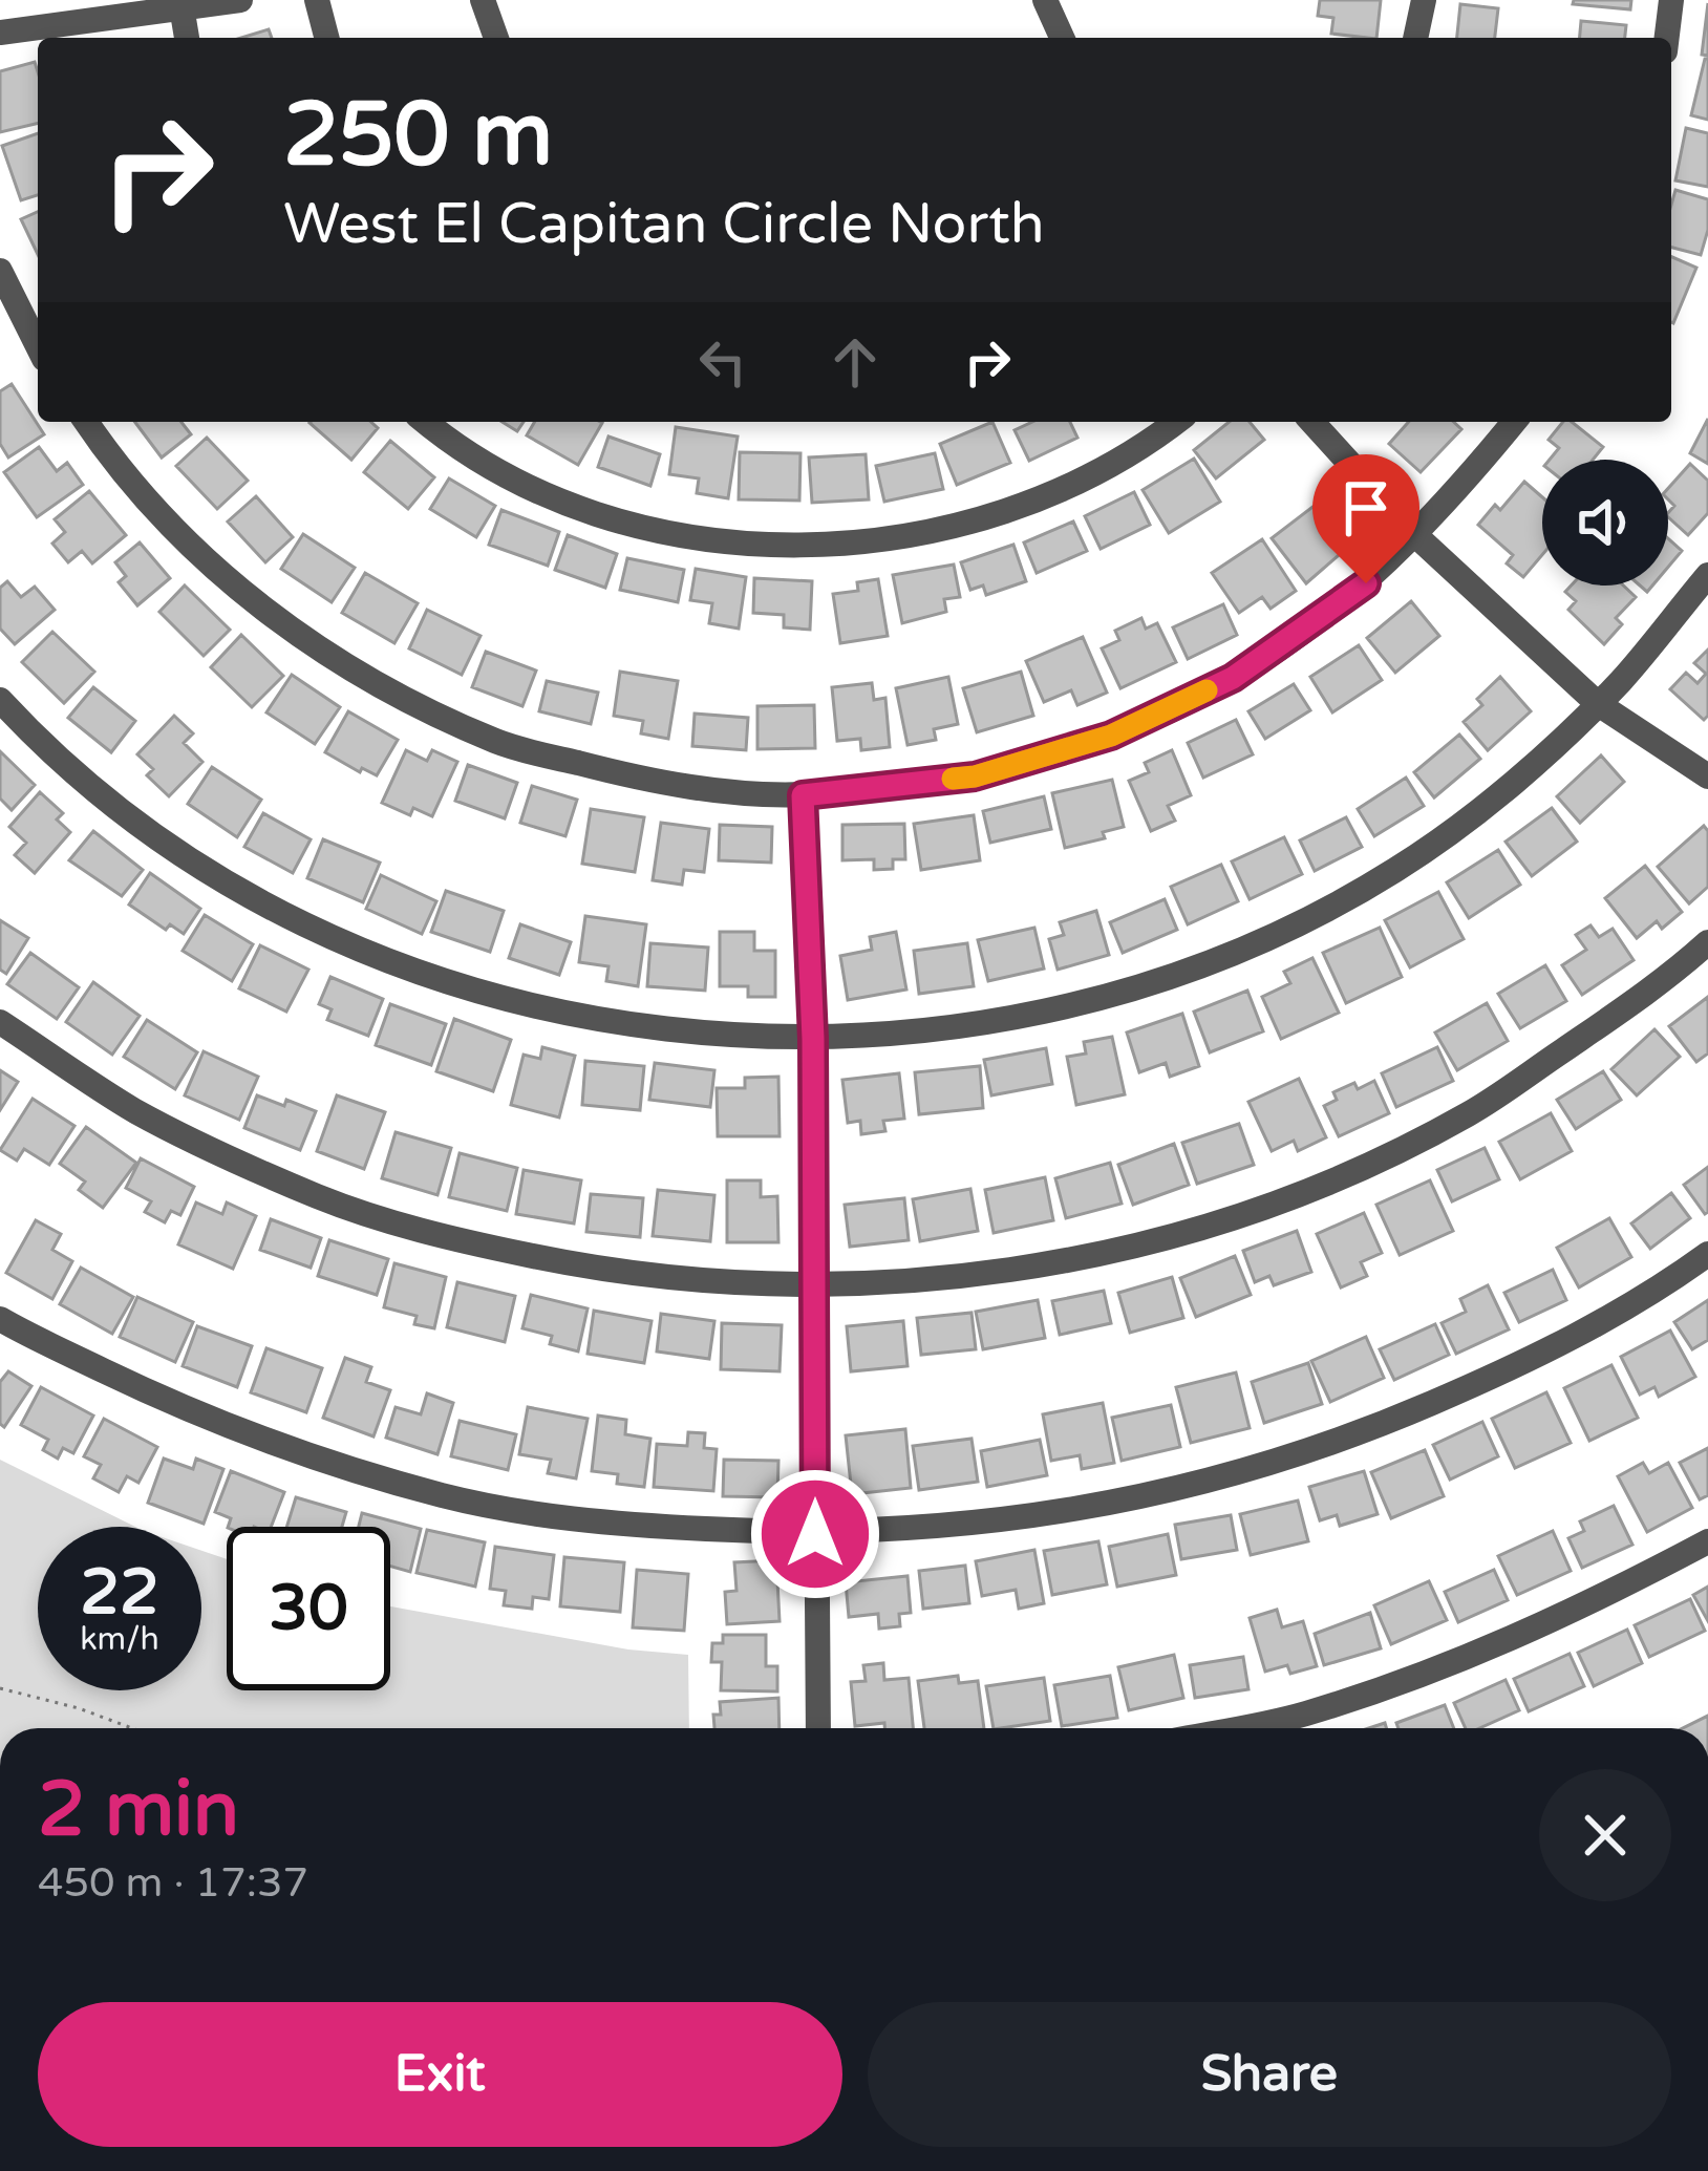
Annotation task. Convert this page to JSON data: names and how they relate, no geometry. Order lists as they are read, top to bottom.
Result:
{
  "page": {
    "turn": ["250 m", "West El Capitan Circle North"],
    "speed": "22 km/h",
    "limit": "30",
    "heading": ["2 min", "450 m · 17:37"],
    "buttons": ["Exit", "Share"]
  }
}
